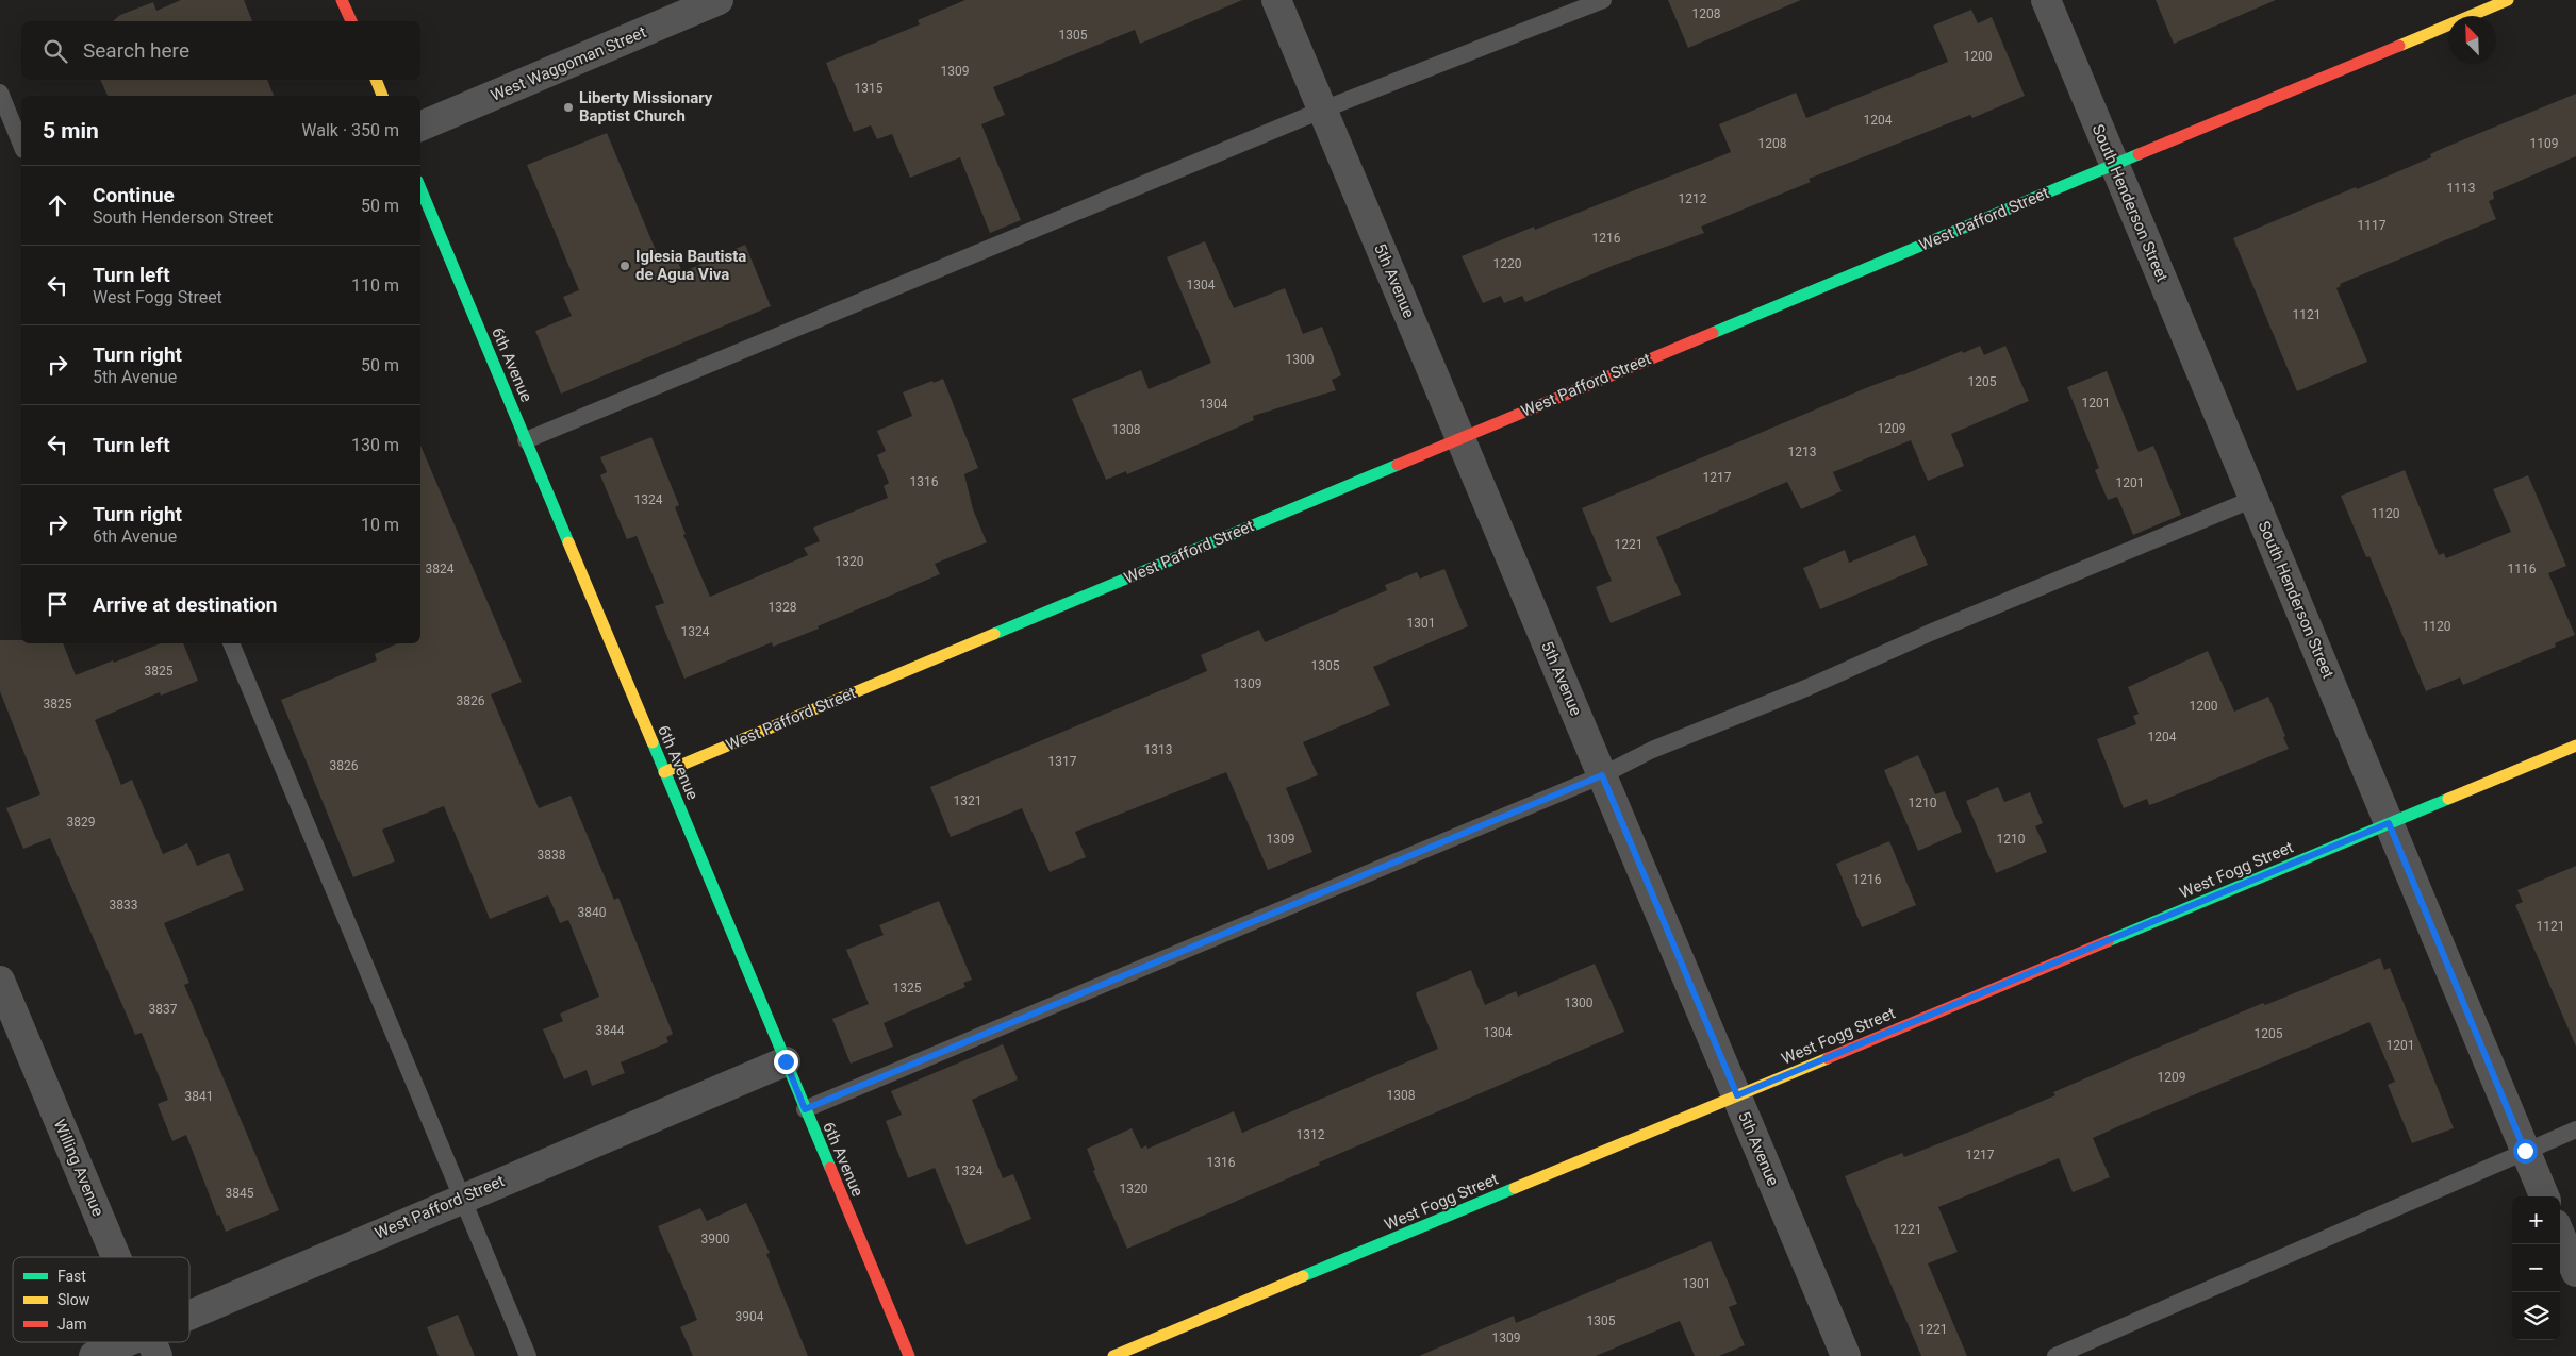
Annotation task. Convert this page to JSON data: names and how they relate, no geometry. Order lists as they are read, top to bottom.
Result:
{
  "streets": {
    "street": [
      "West Waggoman Street",
      "South Henderson Street",
      "West Pafford Street",
      "5th Avenue",
      "6th Avenue",
      "West Fogg Street",
      "Willing Avenue"
    ]
  },
  "crossings": [
    ["South Henderson Street", "West Pafford Street"],
    ["South Henderson Street", "West Fogg Street"],
    ["West Pafford Street", "5th Avenue"],
    ["West Pafford Street", "6th Avenue"],
    ["5th Avenue", "West Fogg Street"]
  ],
  "places": ["Liberty Missionary Baptist Church", "Iglesia Bautista de Agua Viva"],
  "house_numbers": [
    "1208",
    "1305",
    "1200",
    "1309",
    "1315",
    "1204",
    "1208",
    "1109",
    "1113",
    "1212",
    "1117",
    "1216",
    "1220",
    "1304",
    "1121",
    "1300",
    "1205",
    "1201",
    "1304",
    "1209",
    "1308",
    "1213",
    "1217",
    "1316",
    "1201",
    "1324",
    "1120",
    "1221",
    "1320",
    "3824",
    "1116",
    "1328",
    "1301",
    "1120",
    "1324",
    "1305",
    "3825",
    "1309",
    "3826",
    "3825",
    "1200",
    "1204",
    "1313",
    "1317",
    "3826",
    "1321",
    "1210",
    "3829",
    "1309",
    "1210",
    "3838",
    "1216",
    "3833",
    "3840",
    "1121",
    "1325",
    "1300",
    "3837",
    "3844",
    "1304",
    "1205",
    "1201",
    "1209",
    "1308",
    "3841",
    "1312",
    "1217",
    "1316",
    "1324",
    "1320",
    "3845",
    "1221",
    "3900",
    "1301",
    "3904",
    "1305",
    "1221",
    "1309"
  ],
  "legend": ["Fast", "Slow", "Jam"],
  "north": "top left",
  "page": {
    "search": "Search here",
    "heading": ["5 min", "Walk · 350 m"],
    "list": [
      ["Continue", "South Henderson Street", "50 m"],
      ["Turn left", "West Fogg Street", "110 m"],
      ["Turn right", "5th Avenue", "50 m"],
      ["Turn left", "130 m"],
      ["Turn right", "6th Avenue", "10 m"],
      "Arrive at destination"
    ],
    "map_buttons": ["+", "−"]
  }
}
